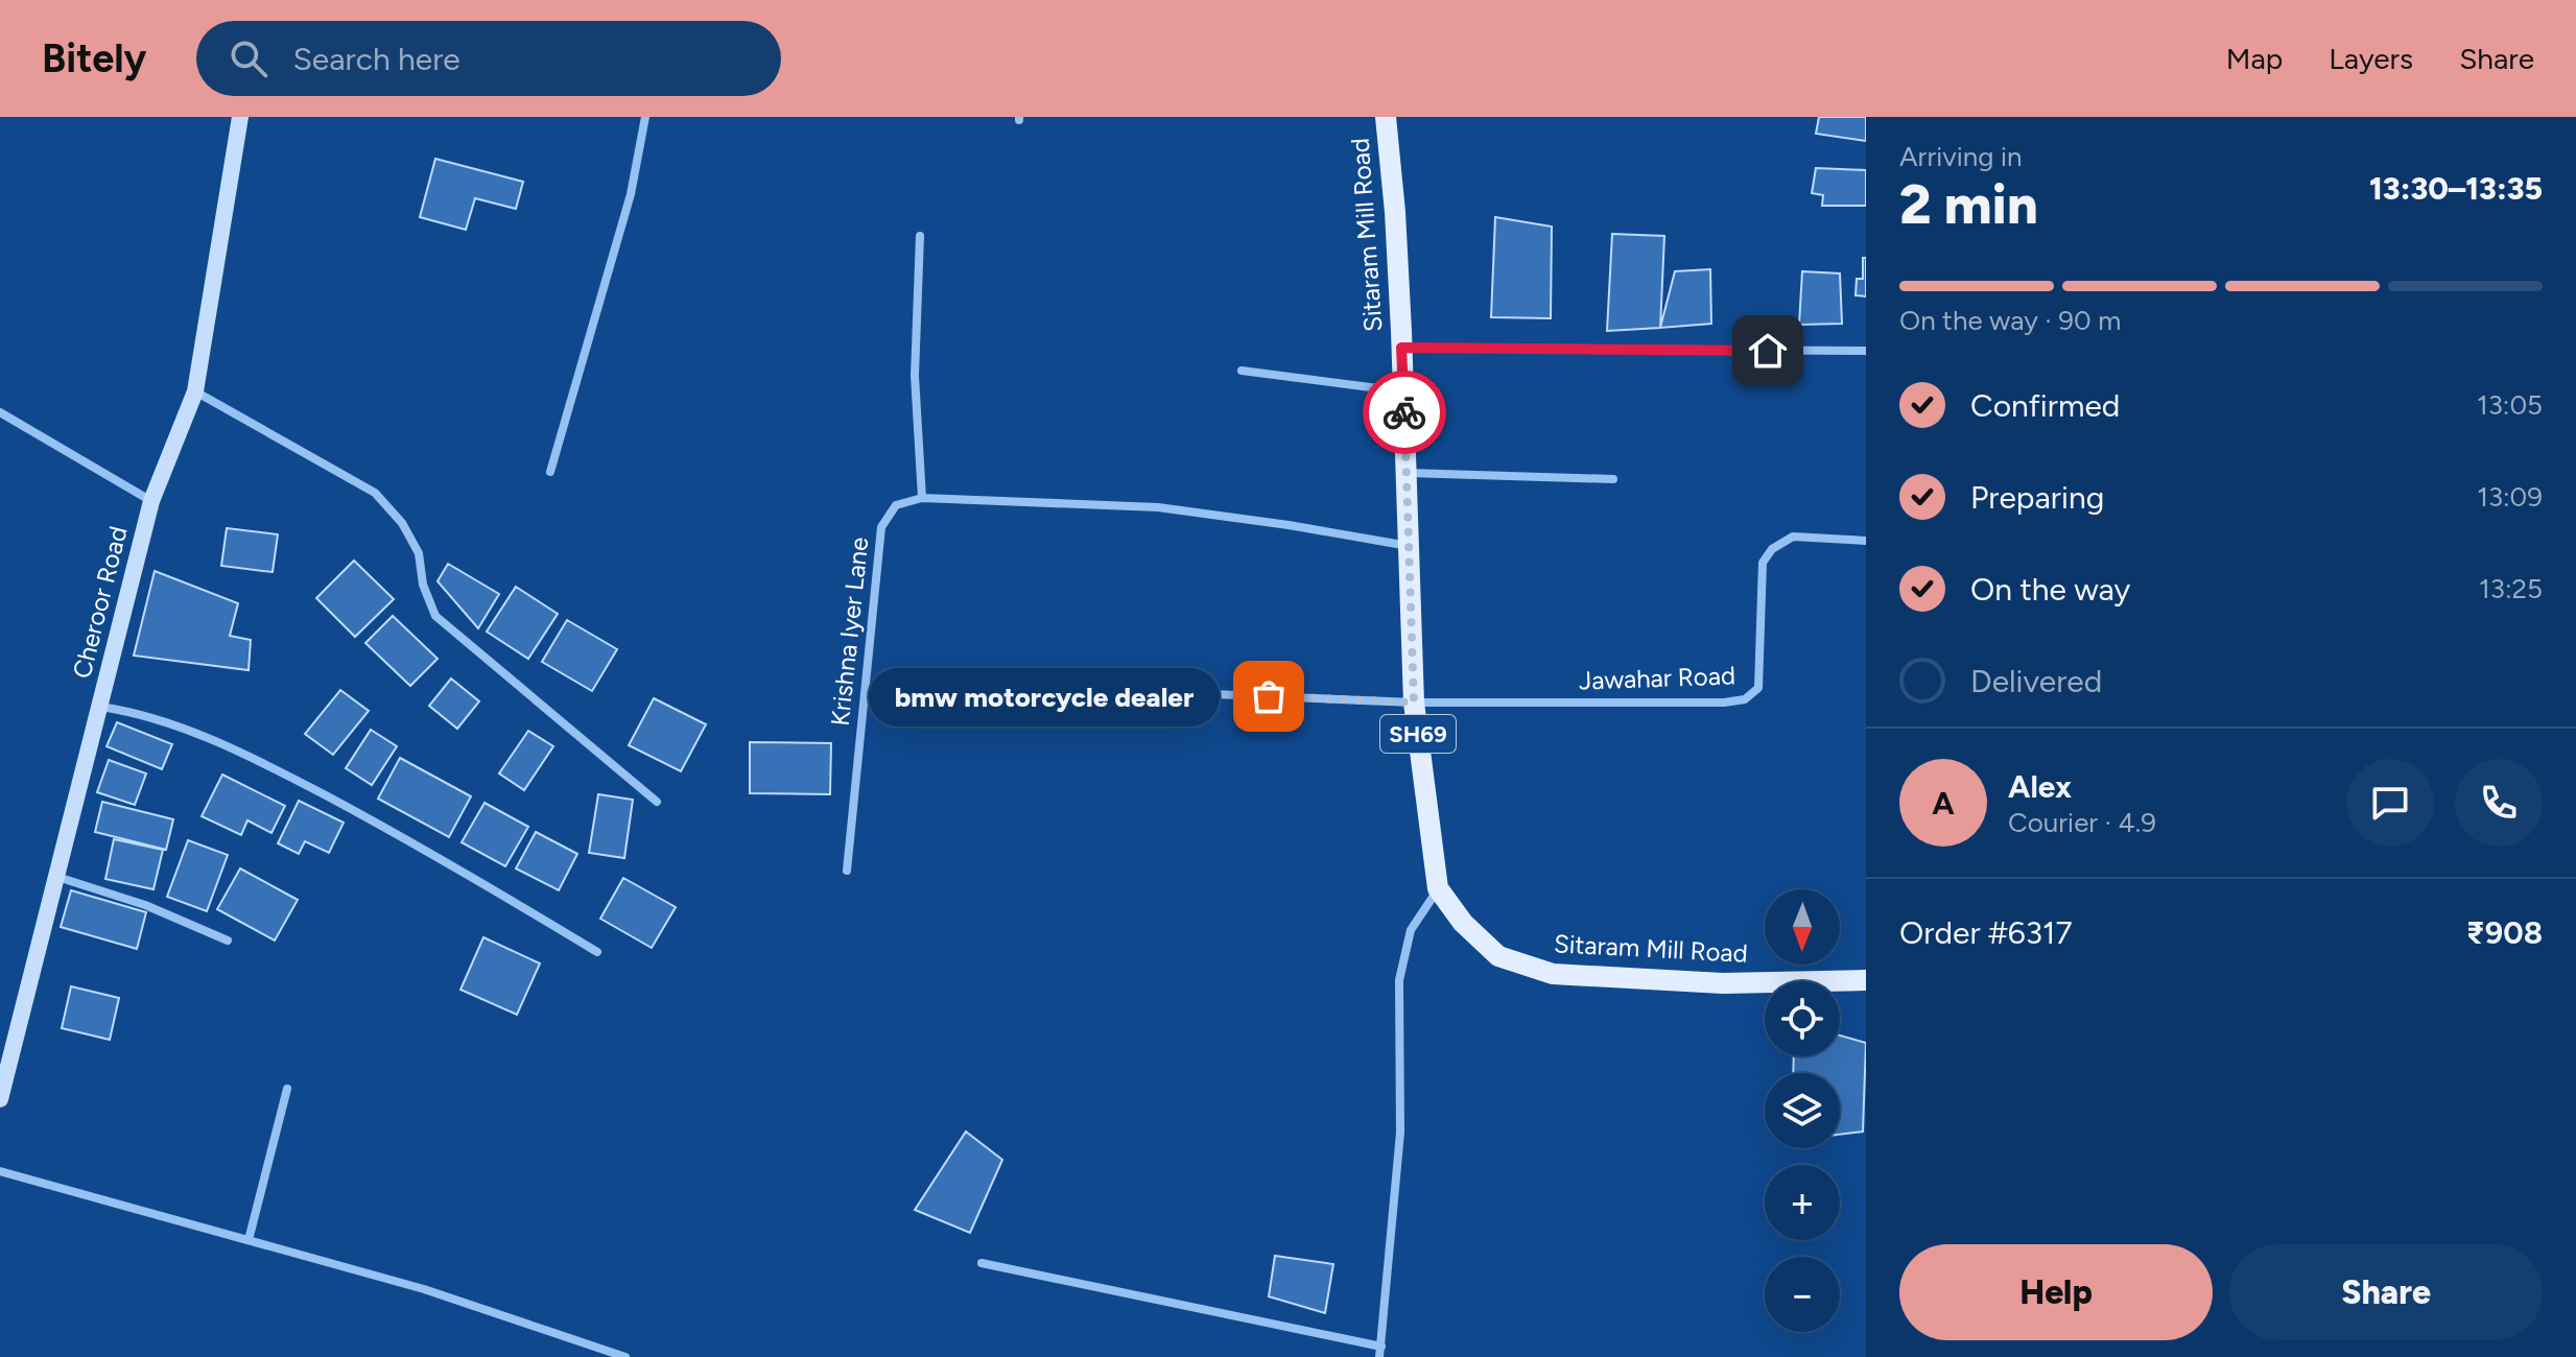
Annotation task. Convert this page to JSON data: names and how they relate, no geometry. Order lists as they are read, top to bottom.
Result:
{
  "streets": {
    "main road": ["Sitaram Mill Road", "Cheroor Road", "SH69"],
    "street": ["Krishna Iyer Lane", "Jawahar Road"]
  },
  "crossings": [
    ["Sitaram Mill Road", "Jawahar Road"]
  ],
  "places": ["bmw motorcycle dealer"],
  "north": "bottom",
  "page": {
    "header": "Bitely",
    "search": "Search here",
    "nav": ["Map", "Layers", "Share"],
    "heading": ["2 min", "Arriving in", "13:30–13:35"],
    "panel": [
      "Alex",
      "Courier · 4.9",
      "Order #6317",
      "₹908"
    ],
    "bar": "On the way · 90 m",
    "list": [
      ["Confirmed", "13:05"],
      ["Preparing", "13:09"],
      ["On the way", "13:25"],
      "Delivered"
    ],
    "bubble": "bmw motorcycle dealer",
    "round": "A",
    "map_buttons": ["+", "−"],
    "buttons": ["Help", "Share"]
  }
}
